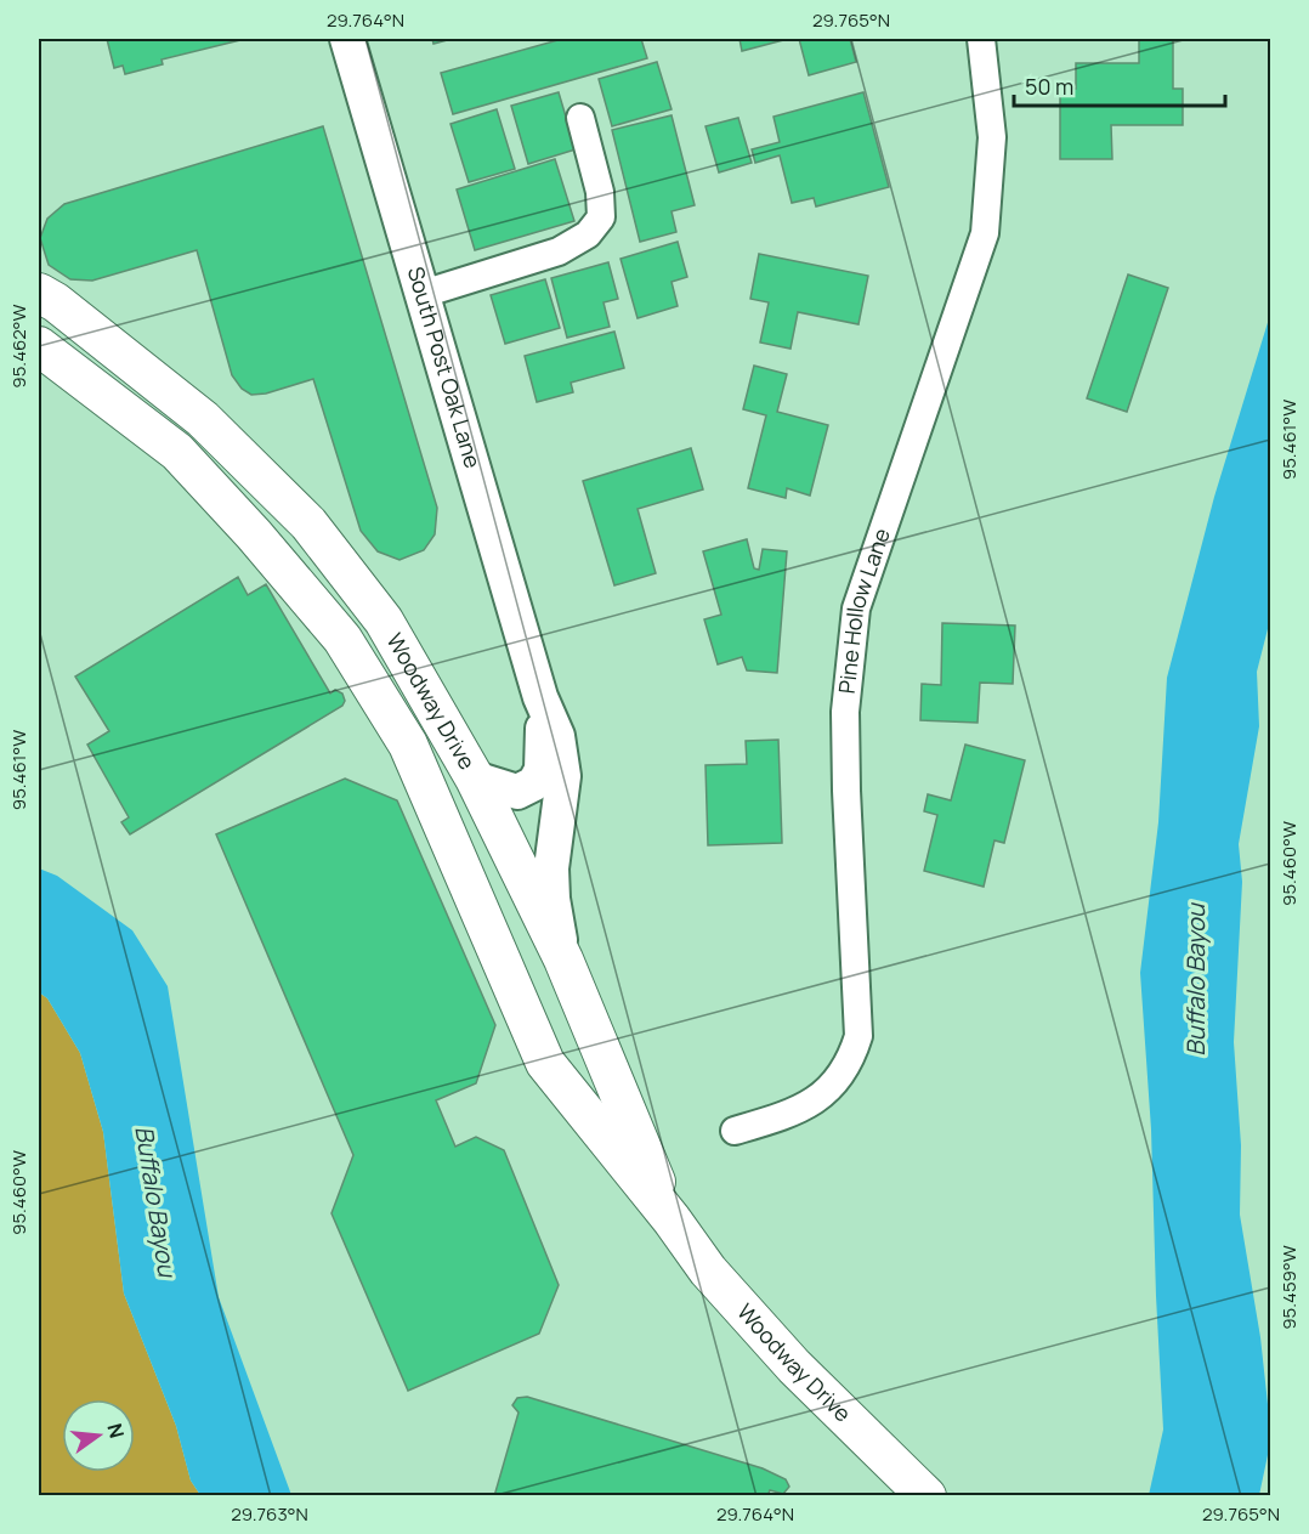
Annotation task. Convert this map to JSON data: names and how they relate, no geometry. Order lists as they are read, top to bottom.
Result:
{
  "streets": {
    "main road": ["Woodway Drive"],
    "street": ["South Post Oak Lane", "Pine Hollow Lane"]
  },
  "crossings": [
    ["South Post Oak Lane", "Woodway Drive"]
  ],
  "water": ["Buffalo Bayou"],
  "scale_bar": "50 m",
  "north": "right",
  "coordinates": [
    "29.764°N",
    "29.765°N",
    "95.462°W",
    "95.461°W",
    "95.460°W",
    "95.459°W",
    "29.763°N"
  ]
}
